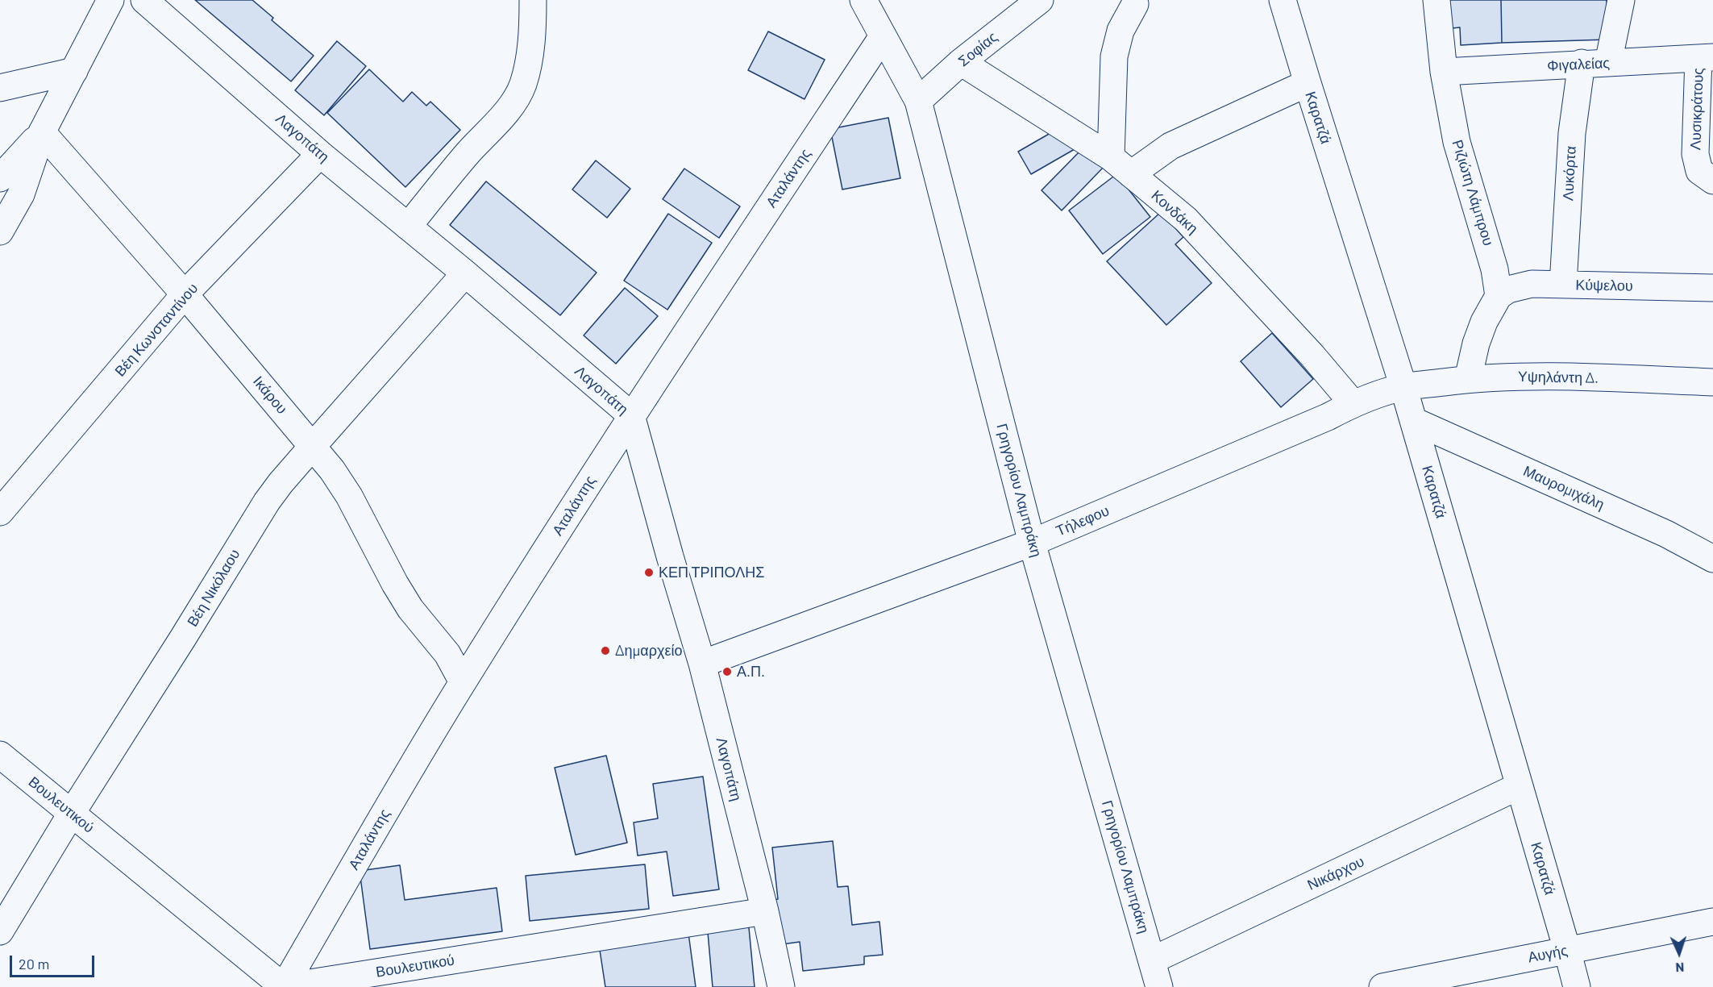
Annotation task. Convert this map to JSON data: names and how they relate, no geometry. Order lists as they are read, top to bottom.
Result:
{
  "streets": {
    "street": [
      "Σοφίας",
      "Φιγαλείας",
      "Λυσικράτους",
      "Καρατζά",
      "Λαγοπάτη",
      "Λυκόρτα",
      "Αταλάντης",
      "Ριζιώτη Λάμπρου",
      "Κονδάκη",
      "Κύψελου",
      "Βέη Κωνσταντίνου",
      "Υψηλάντη Δ.",
      "Ικάρου",
      "Μαυρομιχάλη",
      "Γρηγορίου Λαμπράκη",
      "Τήλεφου",
      "Βέη Νικόλαου",
      "Βουλευτικού",
      "Νικάρχου",
      "Αυγής"
    ]
  },
  "crossings": [
    ["Σοφίας", "Κονδάκη"],
    ["Σοφίας", "Γρηγορίου Λαμπράκη"],
    ["Φιγαλείας", "Λυσικράτους"],
    ["Φιγαλείας", "Λυκόρτα"],
    ["Φιγαλείας", "Ριζιώτη Λάμπρου"],
    ["Καρατζά", "Υψηλάντη Δ."],
    ["Καρατζά", "Μαυρομιχάλη"],
    ["Καρατζά", "Τήλεφου"],
    ["Καρατζά", "Νικάρχου"],
    ["Καρατζά", "Αυγής"],
    ["Λαγοπάτη", "Αταλάντης"],
    ["Λαγοπάτη", "Βέη Κωνσταντίνου"],
    ["Λαγοπάτη", "Τήλεφου"],
    ["Λαγοπάτη", "Βέη Νικόλαου"],
    ["Λαγοπάτη", "Βουλευτικού"],
    ["Λυκόρτα", "Κύψελου"],
    ["Αταλάντης", "Ικάρου"],
    ["Αταλάντης", "Γρηγορίου Λαμπράκη"],
    ["Αταλάντης", "Βουλευτικού"],
    ["Ριζιώτη Λάμπρου", "Κύψελου"],
    ["Κονδάκη", "Τήλεφου"],
    ["Βέη Κωνσταντίνου", "Ικάρου"],
    ["Υψηλάντη Δ.", "Τήλεφου"],
    ["Ικάρου", "Βέη Νικόλαου"],
    ["Γρηγορίου Λαμπράκη", "Τήλεφου"],
    ["Γρηγορίου Λαμπράκη", "Νικάρχου"],
    ["Βέη Νικόλαου", "Βουλευτικού"]
  ],
  "places": ["ΚΕΠ ΤΡΙΠΟΛΗΣ", "Δημαρχείο", "Α.Π."],
  "scale_bar": "20 m",
  "north": "bottom"
}
